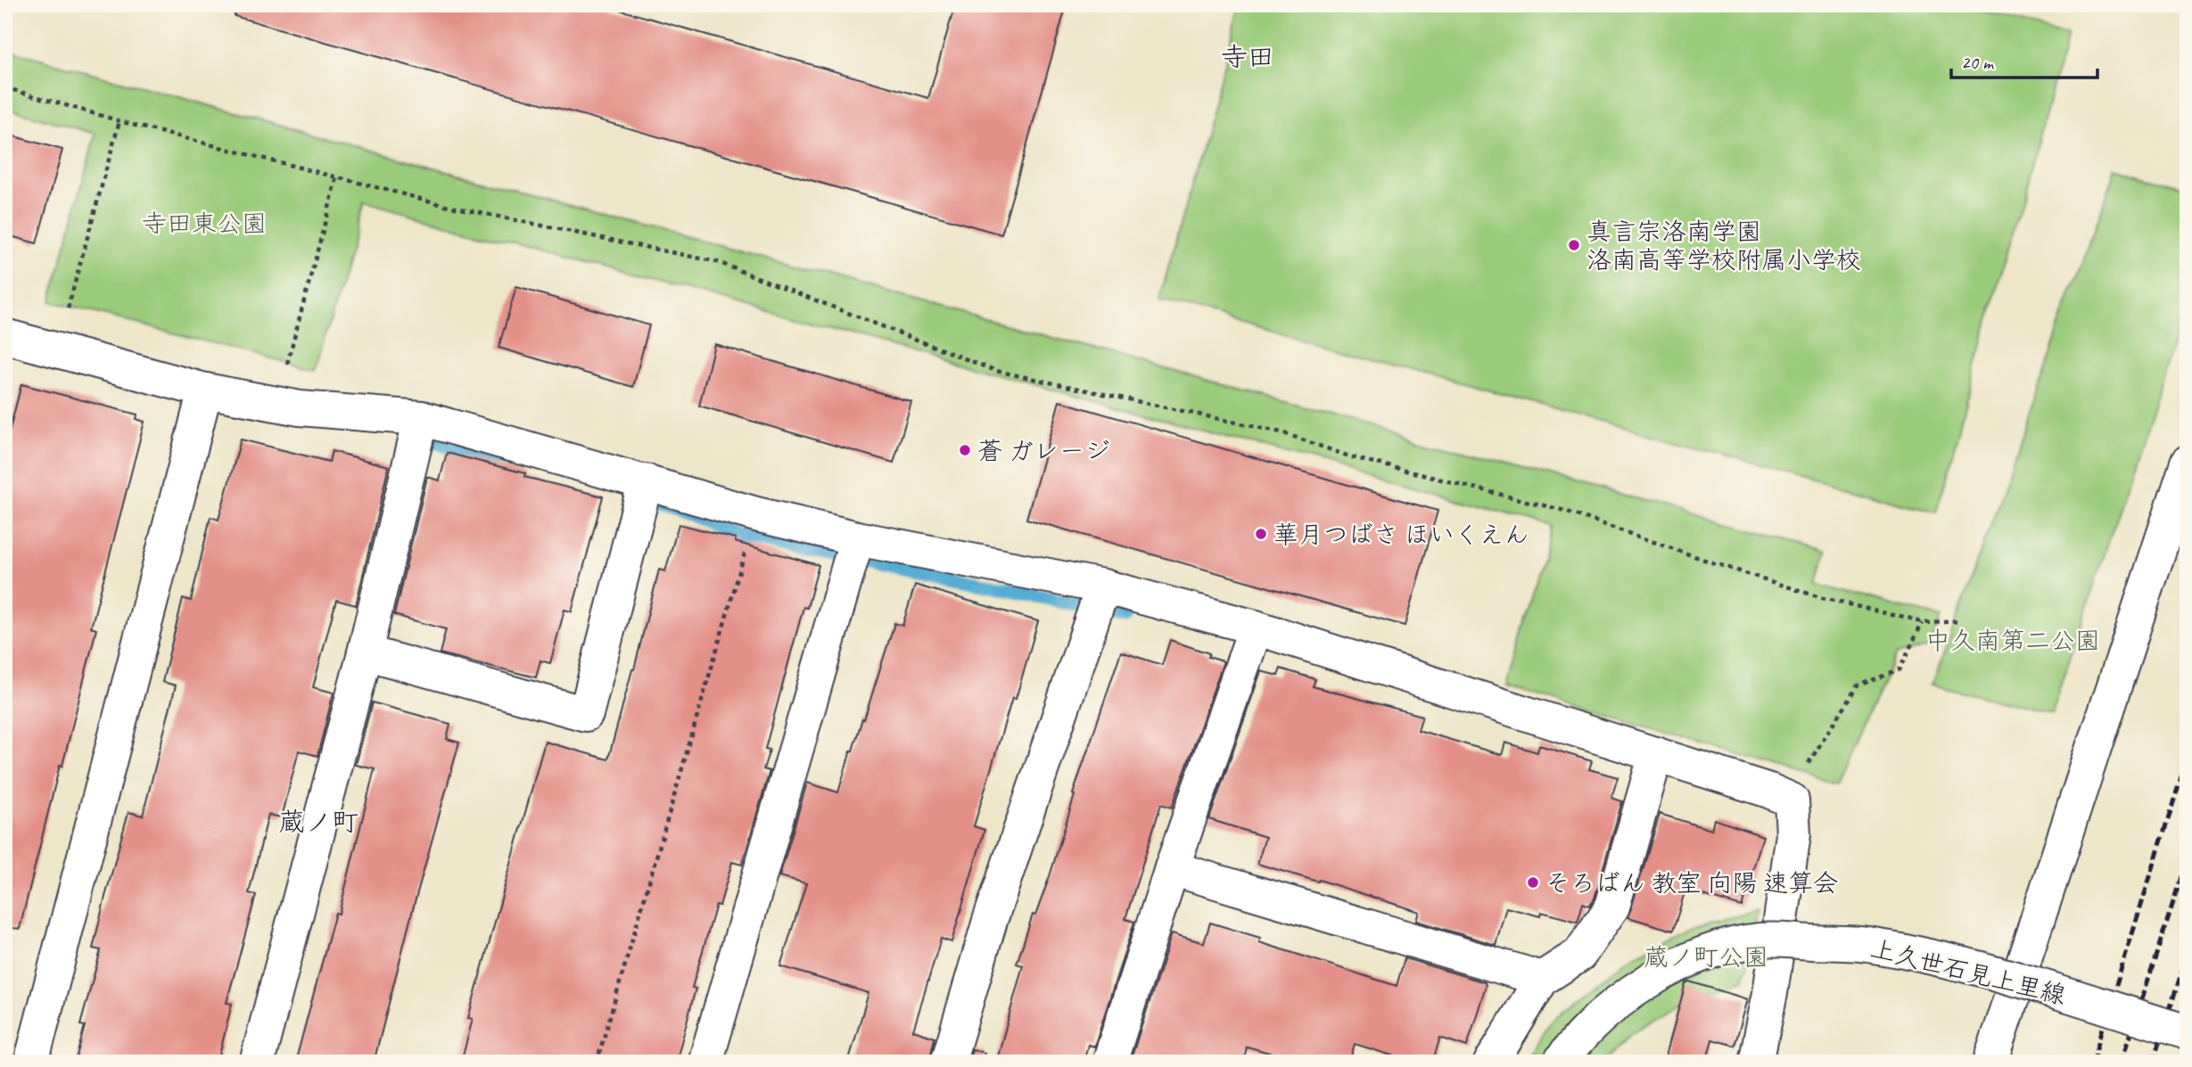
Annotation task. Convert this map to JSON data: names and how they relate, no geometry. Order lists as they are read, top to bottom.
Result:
{
  "streets": {
    "street": ["上久世石見上里線"]
  },
  "districts": ["寺田", "蔵ノ町"],
  "parks": ["寺田東公園", "中久南第二公園", "蔵ノ町公園"],
  "places": [
    "真言宗洛南学園 洛南高等学校附属小学校",
    "蒼 ガレージ",
    "華月つばさ ほいくえん",
    "そろばん 教室 向陽 速算会"
  ],
  "scale_bar": "20 m"
}
